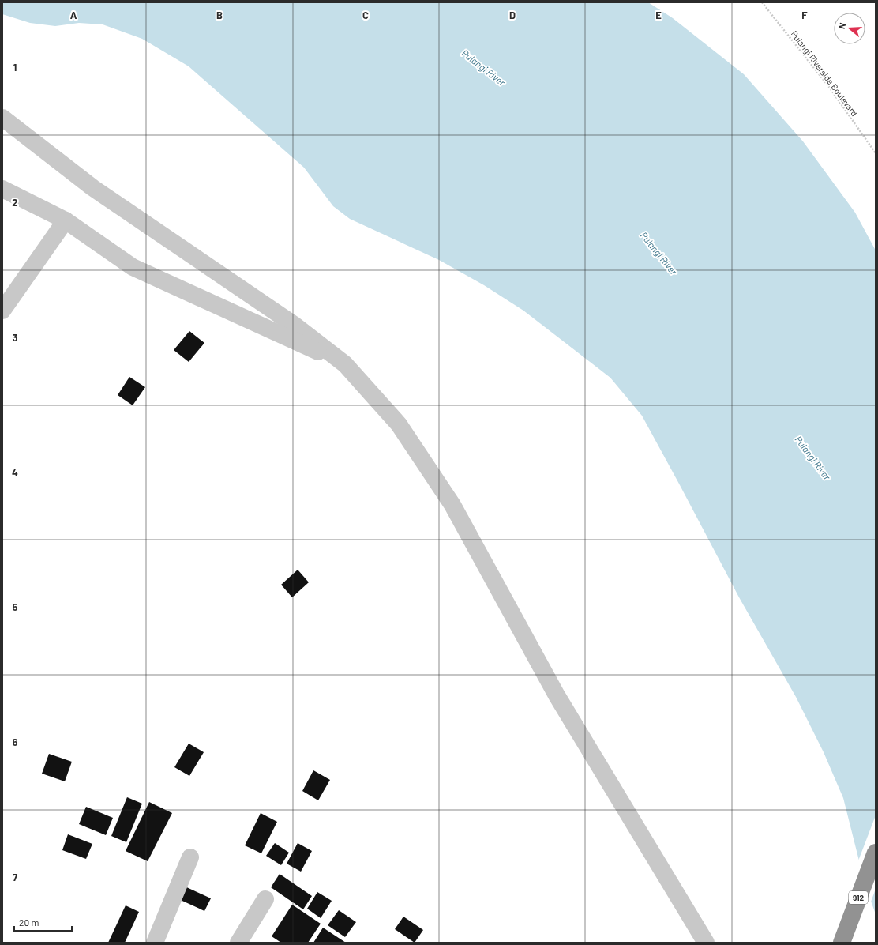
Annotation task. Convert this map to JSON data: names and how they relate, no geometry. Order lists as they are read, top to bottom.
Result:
{
  "streets": {
    "highway": ["912"],
    "path": ["Pulangi Riverside Boulevard"]
  },
  "water": ["Pulangi River"],
  "scale_bar": "20 m",
  "north": "left",
  "grid": {
    "columns": [
      "A",
      "B",
      "C",
      "D",
      "E",
      "F"
    ],
    "rows": [
      "1",
      "2",
      "3",
      "4",
      "5",
      "6",
      "7"
    ]
  }
}
